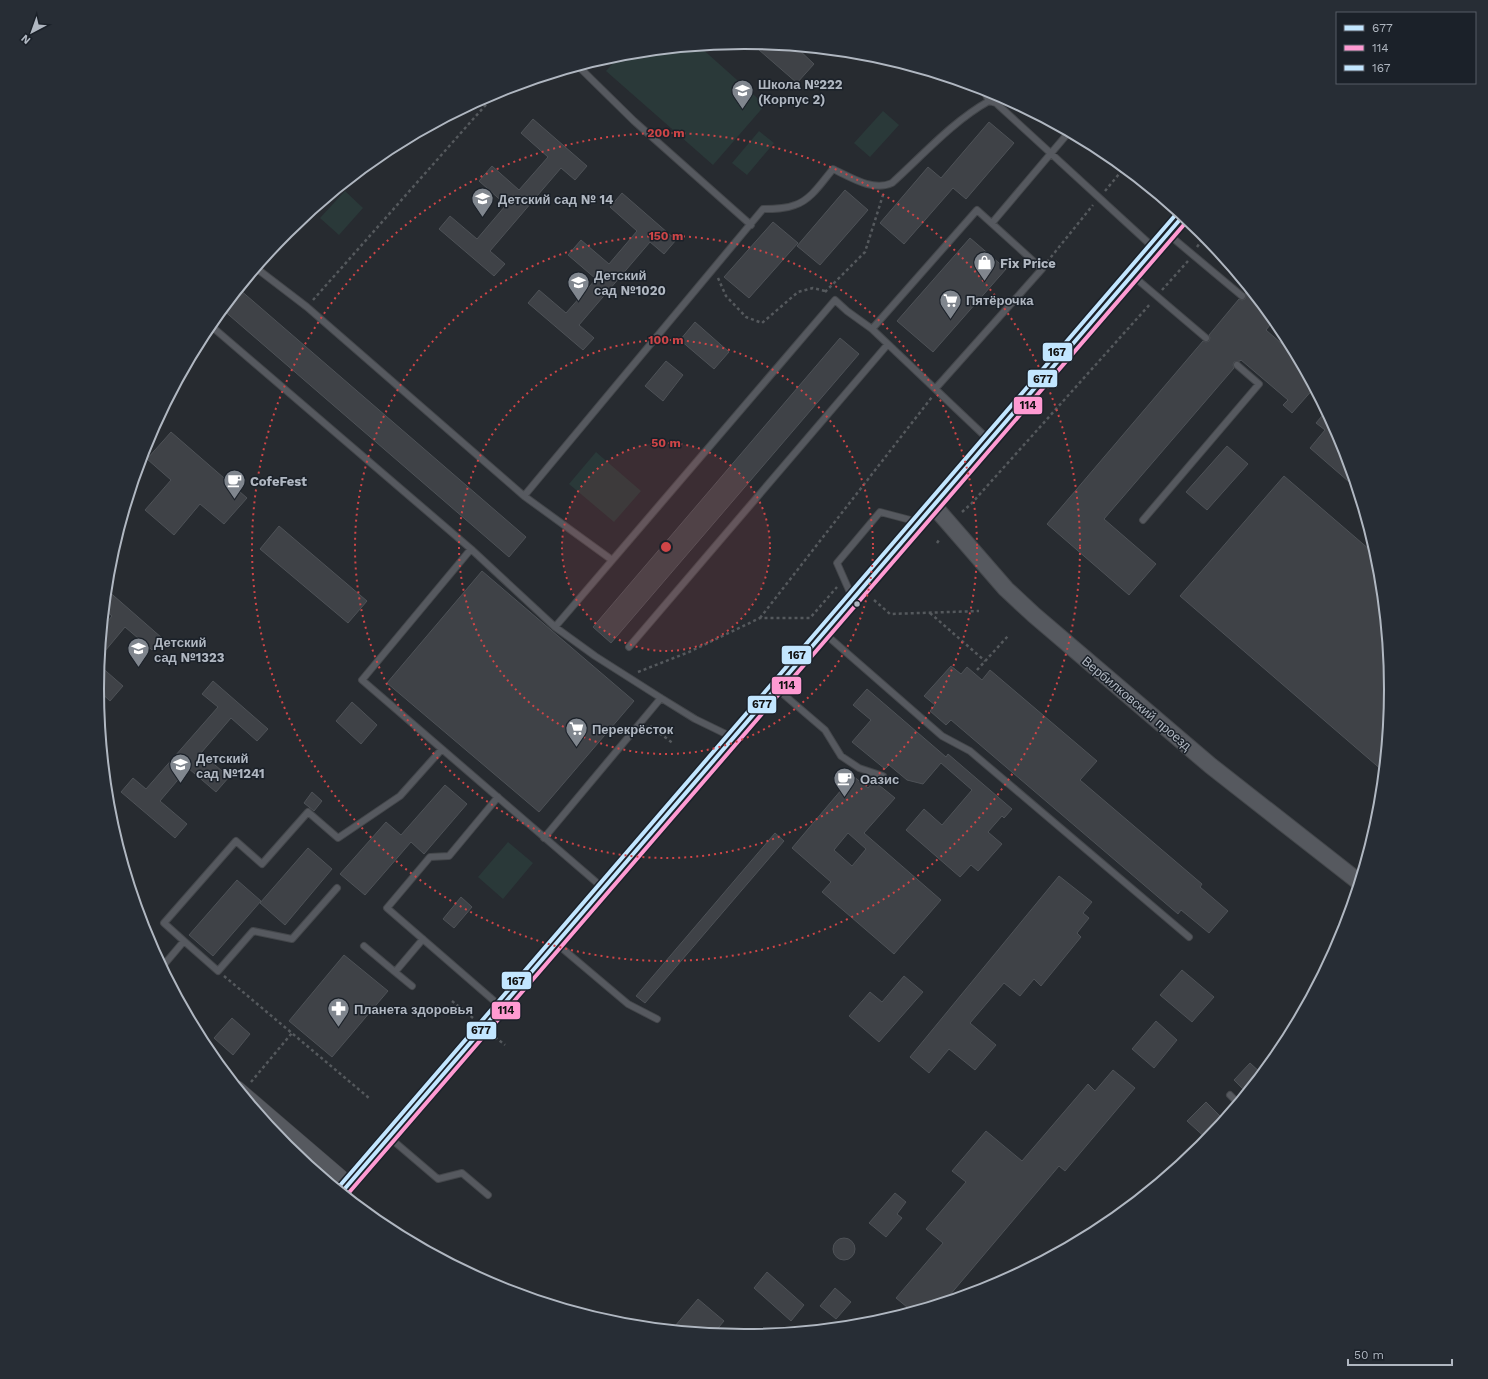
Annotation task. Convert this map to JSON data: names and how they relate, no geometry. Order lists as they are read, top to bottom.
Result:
{
  "streets": {
    "street": ["Вербилковский проезд"]
  },
  "places": {
    "school or university": [
      "Школа №222 (Корпус 2)",
      "Детский сад № 14",
      "Детский сад №1020",
      "Детский сад №1323",
      "Детский сад №1241"
    ],
    "shop": ["Fix Price"],
    "supermarket": ["Пятёрочка", "Перекрёсток"],
    "cafe": ["CofeFest", "Оазис"],
    "pharmacy": ["Планета здоровья"]
  },
  "lines": ["transit line 167", "transit line 677", "transit line 114"],
  "legend": ["677", "114", "167"],
  "scale_bar": "50 m",
  "north": "bottom left",
  "rings": [
    "200 m",
    "150 m",
    "100 m",
    "50 m"
  ]
}
